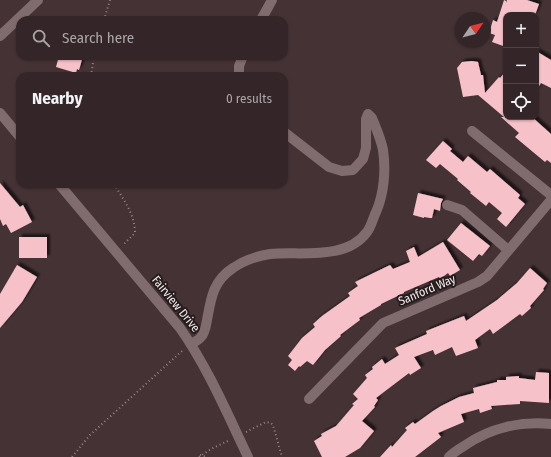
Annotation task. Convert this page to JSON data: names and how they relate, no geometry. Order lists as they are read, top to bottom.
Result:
{
  "streets": {
    "street": ["Sanford Way", "Fairview Drive"]
  },
  "north": "top right",
  "page": {
    "map_buttons": ["+", "−"],
    "search": "Search here",
    "heading": ["Nearby", "0 results"]
  }
}
